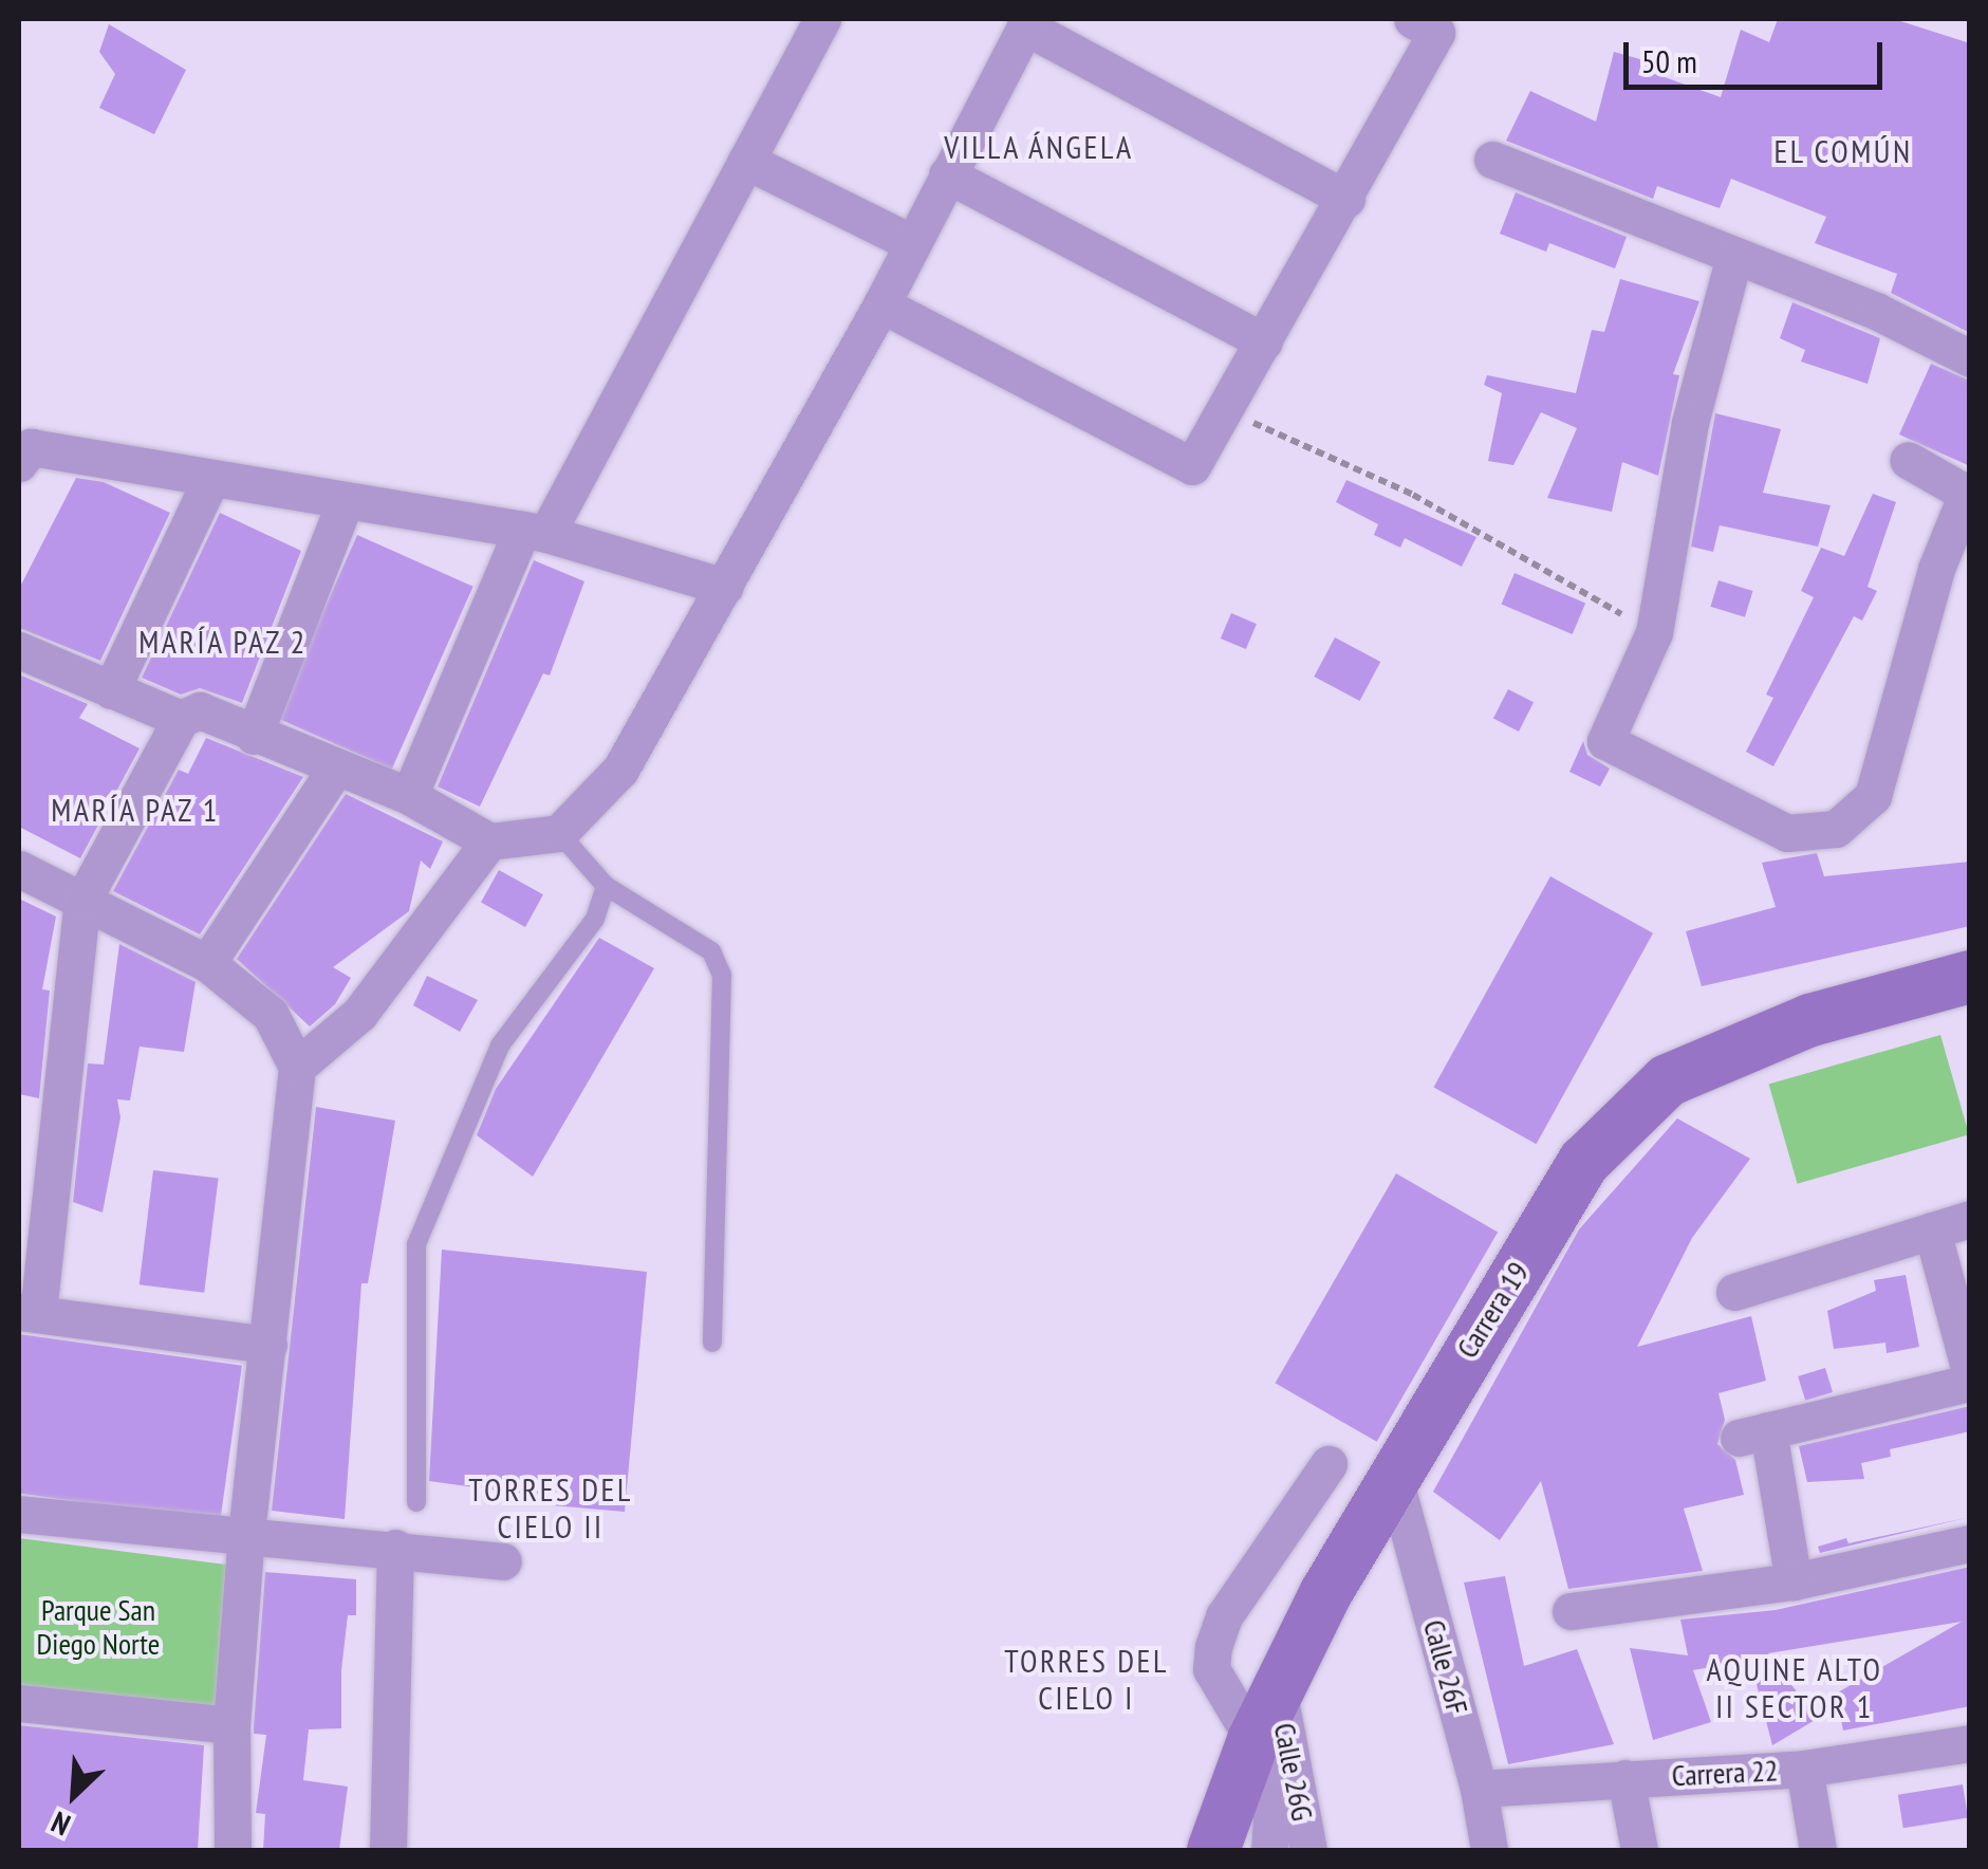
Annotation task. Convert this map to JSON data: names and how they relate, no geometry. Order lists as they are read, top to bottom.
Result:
{
  "streets": {
    "street": [
      "Carrera 19",
      "Calle 26F",
      "Calle 26G",
      "Carrera 22"
    ]
  },
  "crossings": [
    ["Carrera 19", "Calle 26F"],
    ["Carrera 19", "Calle 26G"],
    ["Calle 26F", "Carrera 22"]
  ],
  "districts": [
    "VILLA ÁNGELA",
    "EL COMÚN",
    "MARÍA PAZ 2",
    "MARÍA PAZ 1",
    "TORRES DEL CIELO II",
    "TORRES DEL CIELO I",
    "AQUINE ALTO II SECTOR 1"
  ],
  "parks": ["Parque San Diego Norte"],
  "scale_bar": "50 m",
  "north": "bottom left"
}
